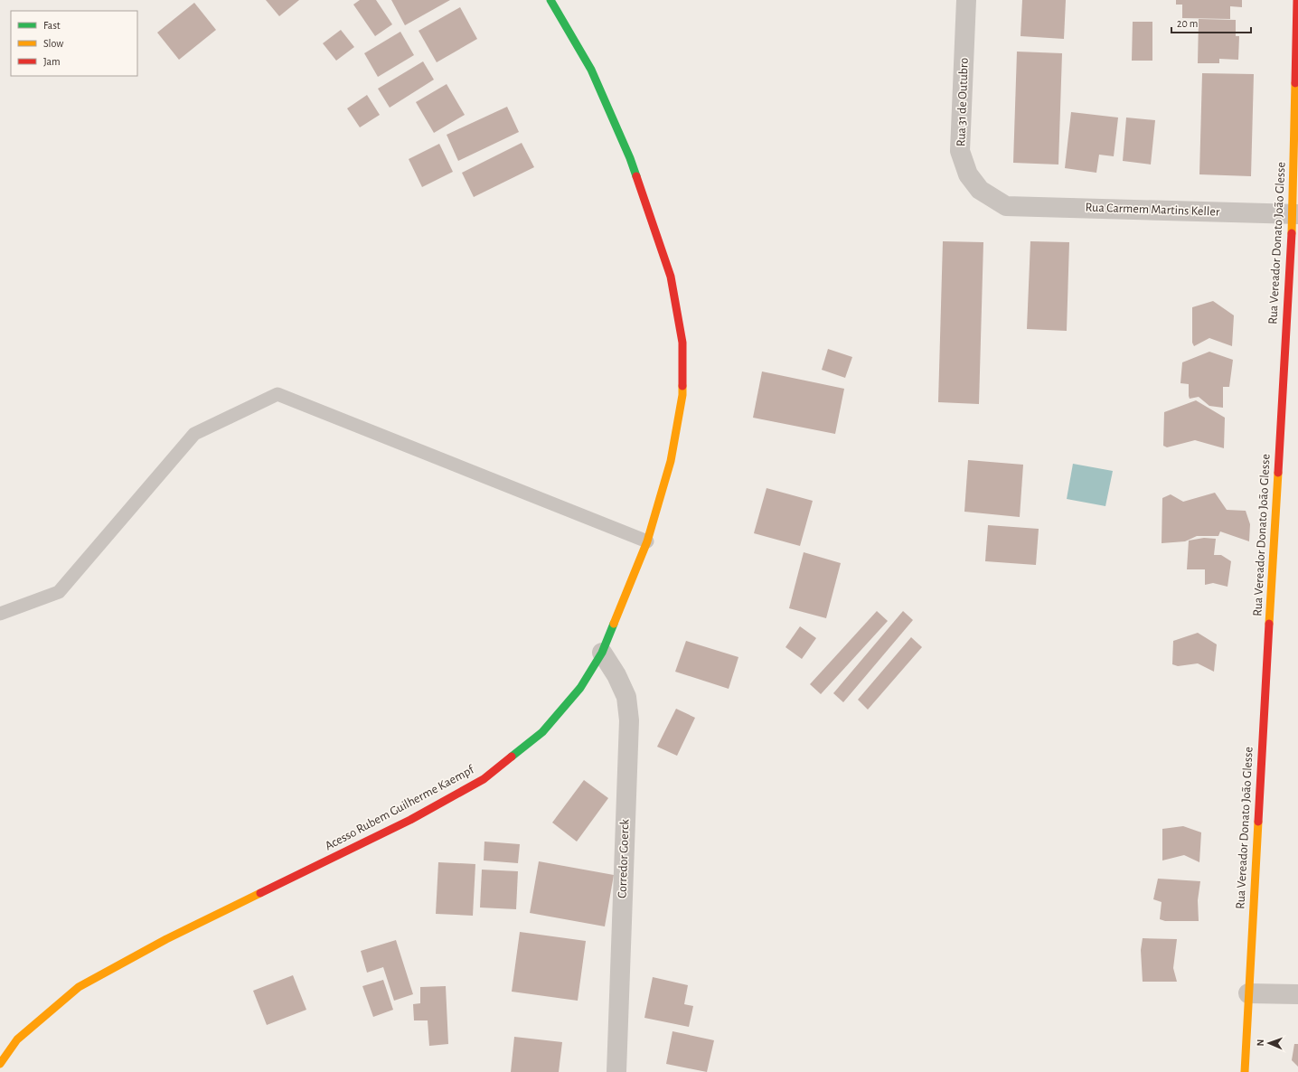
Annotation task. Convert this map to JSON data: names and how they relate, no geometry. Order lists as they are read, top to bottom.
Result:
{
  "streets": {
    "main road": ["Rua Vereador Donato João Glesse", "Acesso Rubem Guilherme Kaempf"],
    "street": ["Rua 31 de Outubro", "Rua Carmem Martins Keller", "Corredor Goerck"]
  },
  "crossings": [
    ["Rua 31 de Outubro", "Rua Carmem Martins Keller"],
    ["Rua Carmem Martins Keller", "Rua Vereador Donato João Glesse"],
    ["Acesso Rubem Guilherme Kaempf", "Corredor Goerck"]
  ],
  "legend": ["Fast", "Slow", "Jam"],
  "scale_bar": "20 m",
  "north": "left"
}
